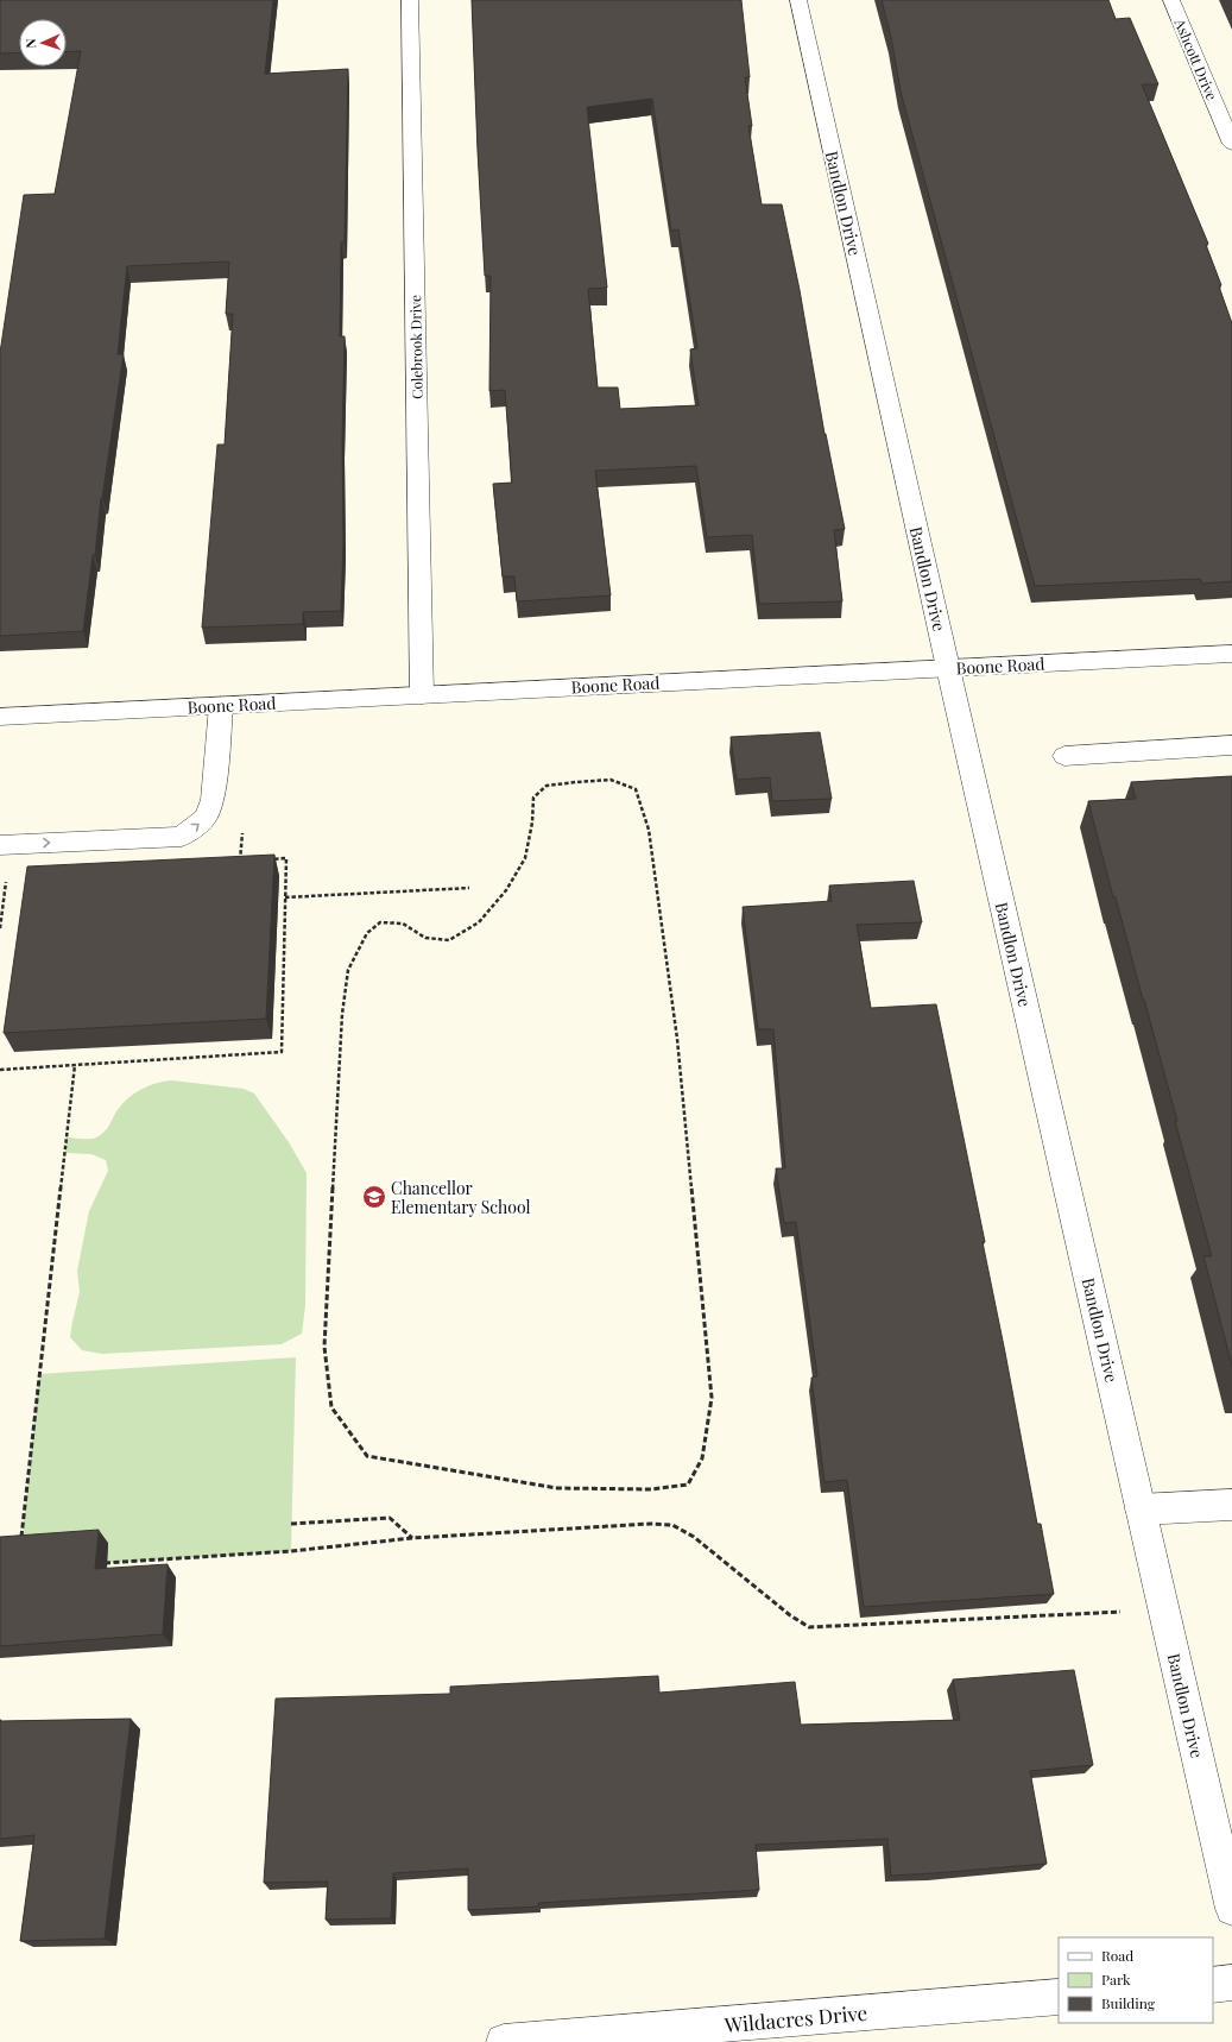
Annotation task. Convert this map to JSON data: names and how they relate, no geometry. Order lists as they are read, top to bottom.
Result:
{
  "streets": {
    "street": [
      "Ashcott Drive",
      "Bandlon Drive",
      "Colebrook Drive",
      "Boone Road",
      "Wildacres Drive"
    ]
  },
  "crossings": [
    ["Bandlon Drive", "Boone Road"],
    ["Colebrook Drive", "Boone Road"]
  ],
  "places": {
    "school or university": ["Chancellor Elementary School"]
  },
  "legend": ["Road", "Park", "Building"],
  "north": "left"
}
